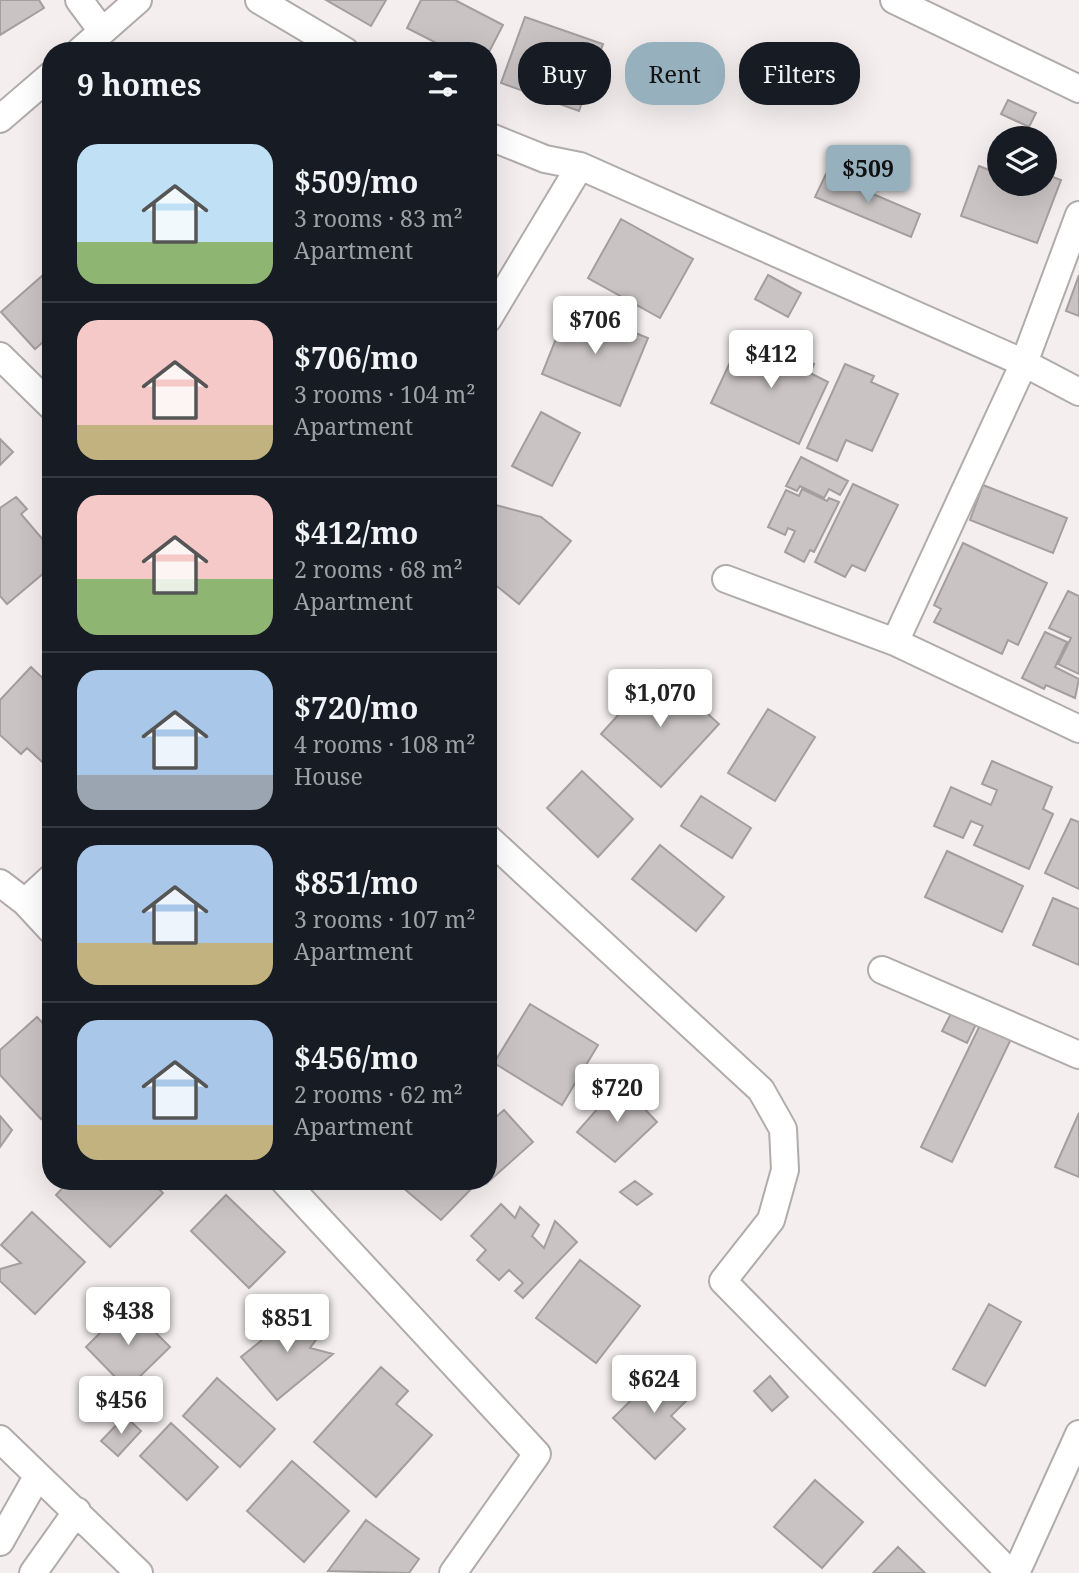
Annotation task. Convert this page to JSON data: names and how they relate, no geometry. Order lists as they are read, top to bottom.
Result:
{
  "page": {
    "chip": ["Buy", "Rent", "Filters"],
    "heading": "9 homes",
    "list": [
      {
        "name": "$509/mo",
        "note": "3 rooms · 83 m² · Apartment"
      },
      {
        "name": "$706/mo",
        "note": "3 rooms · 104 m² · Apartment"
      },
      {
        "name": "$412/mo",
        "note": "2 rooms · 68 m² · Apartment"
      },
      {
        "name": "$720/mo",
        "note": "4 rooms · 108 m² · House"
      },
      {
        "name": "$851/mo",
        "note": "3 rooms · 107 m² · Apartment"
      },
      {
        "name": "$456/mo",
        "note": "2 rooms · 62 m² · Apartment"
      }
    ],
    "price": [
      "$509",
      "$706",
      "$412",
      "$1,070",
      "$720",
      "$438",
      "$851",
      "$624",
      "$456"
    ]
  }
}
